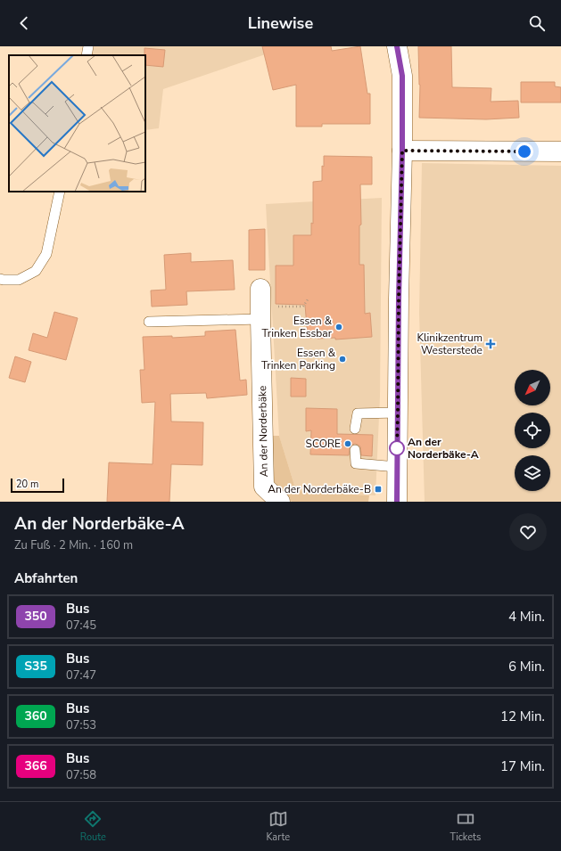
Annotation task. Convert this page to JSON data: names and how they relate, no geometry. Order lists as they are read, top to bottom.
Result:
{
  "streets": {
    "street": ["An der Norderbäke"]
  },
  "places": {
    "other": [
      "Essen & Trinken Essbar",
      "Essen & Trinken Parking",
      "SCORE",
      "An der Norderbäke-A"
    ],
    "health": ["Klinikzentrum Westerstede"],
    "transit": ["An der Norderbäke-B"]
  },
  "lines": ["bus line 350"],
  "scale_bar": "20 m",
  "north": "bottom left",
  "page": {
    "header": "Linewise",
    "scale": "20 m",
    "heading": [
      ["An der Norderbäke-A", "Zu Fuß · 2 Min. · 160 m"],
      "Abfahrten"
    ],
    "list": [
      {
        "mark": "350",
        "name": "Bus",
        "note": "07:45",
        "value": "4 Min."
      },
      {
        "mark": "S35",
        "name": "Bus",
        "note": "07:47",
        "value": "6 Min."
      },
      {
        "mark": "360",
        "name": "Bus",
        "note": "07:53",
        "value": "12 Min."
      },
      {
        "mark": "366",
        "name": "Bus",
        "note": "07:58",
        "value": "17 Min."
      }
    ],
    "tabs": ["Route", "Karte", "Tickets"]
  }
}
